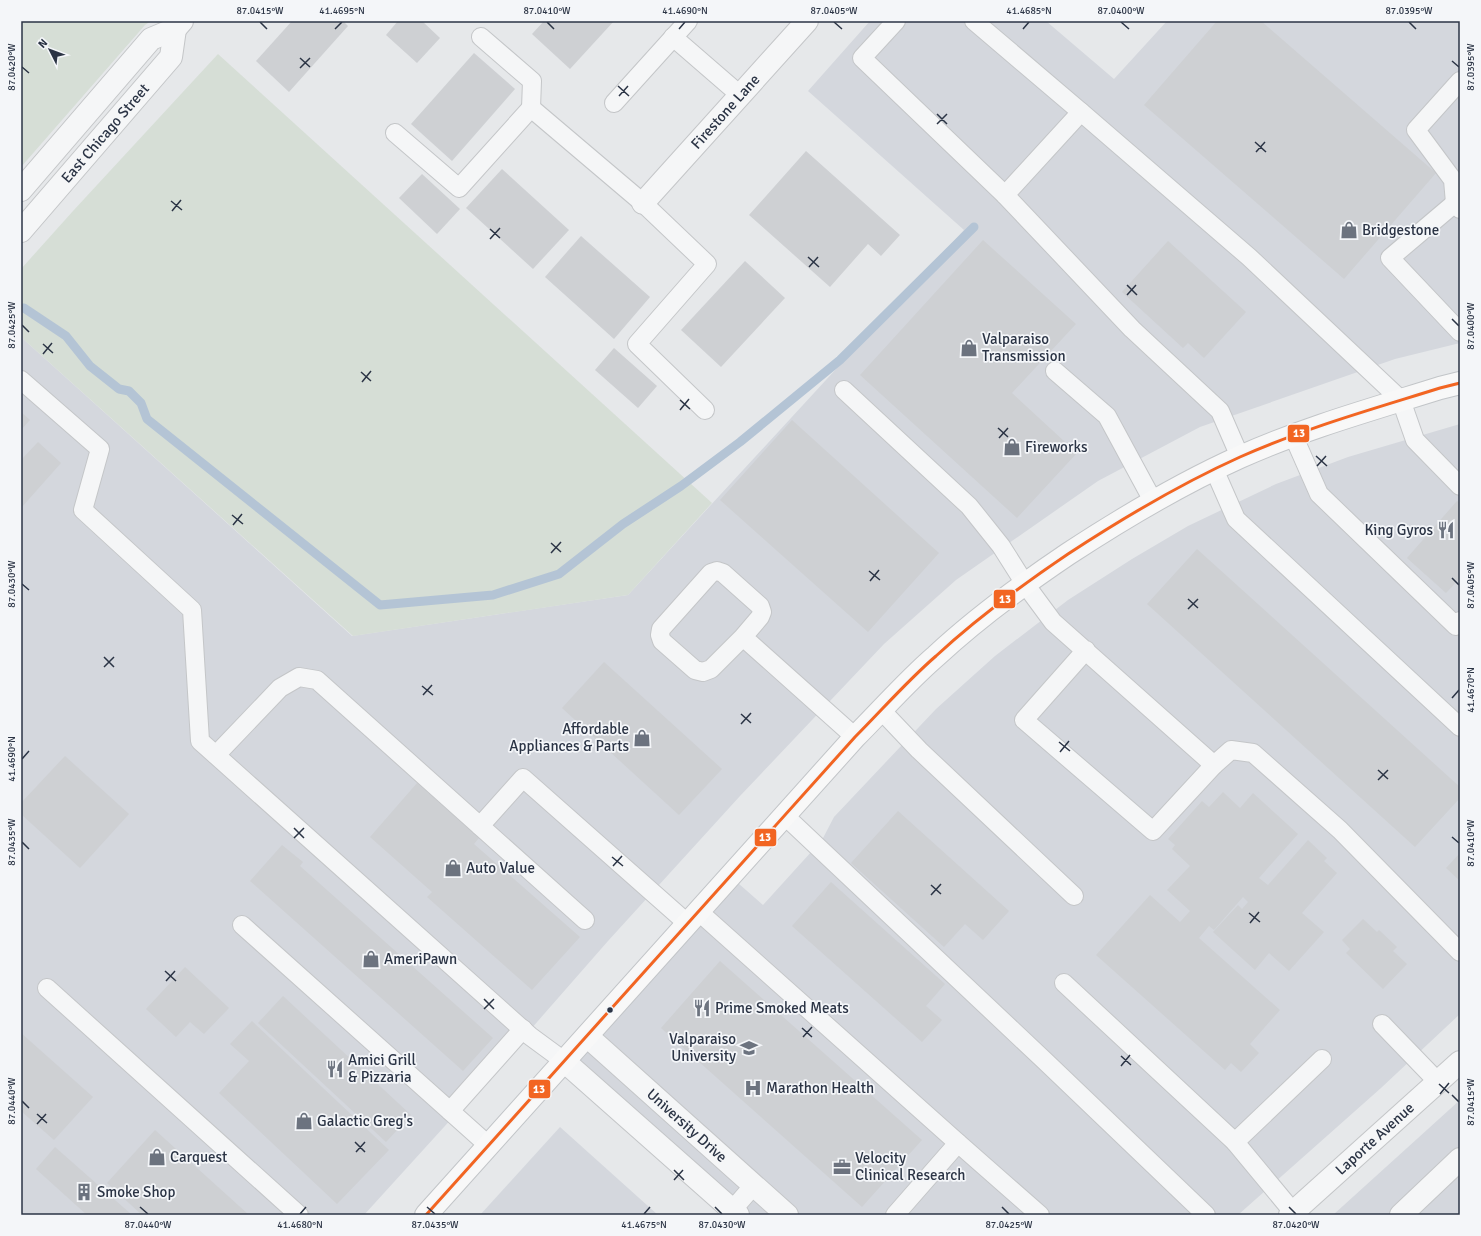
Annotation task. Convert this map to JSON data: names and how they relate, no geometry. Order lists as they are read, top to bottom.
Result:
{
  "streets": {
    "street": [
      "Firestone Lane",
      "East Chicago Street",
      "University Drive",
      "Laporte Avenue"
    ]
  },
  "places": {
    "shop": [
      "Bridgestone",
      "Valparaiso Transmission",
      "Fireworks",
      "Affordable Appliances & Parts",
      "Auto Value",
      "AmeriPawn",
      "Galactic Greg's",
      "Carquest"
    ],
    "restaurant": ["King Gyros", "Prime Smoked Meats", "Amici Grill & Pizzaria"],
    "school or university": ["Valparaiso University"],
    "hospital": ["Marathon Health"],
    "office": ["Velocity Clinical Research"],
    "building": ["Smoke Shop"]
  },
  "lines": ["transit line 13"],
  "north": "top left",
  "coordinates": [
    "87.0415°W",
    "41.4695°N",
    "87.0410°W",
    "41.4690°N",
    "87.0405°W",
    "41.4685°N",
    "87.0400°W",
    "87.0395°W",
    "87.0420°W",
    "87.0425°W",
    "87.0430°W",
    "41.4670°N",
    "87.0435°W",
    "87.0440°W",
    "41.4680°N",
    "41.4675°N"
  ]
}
